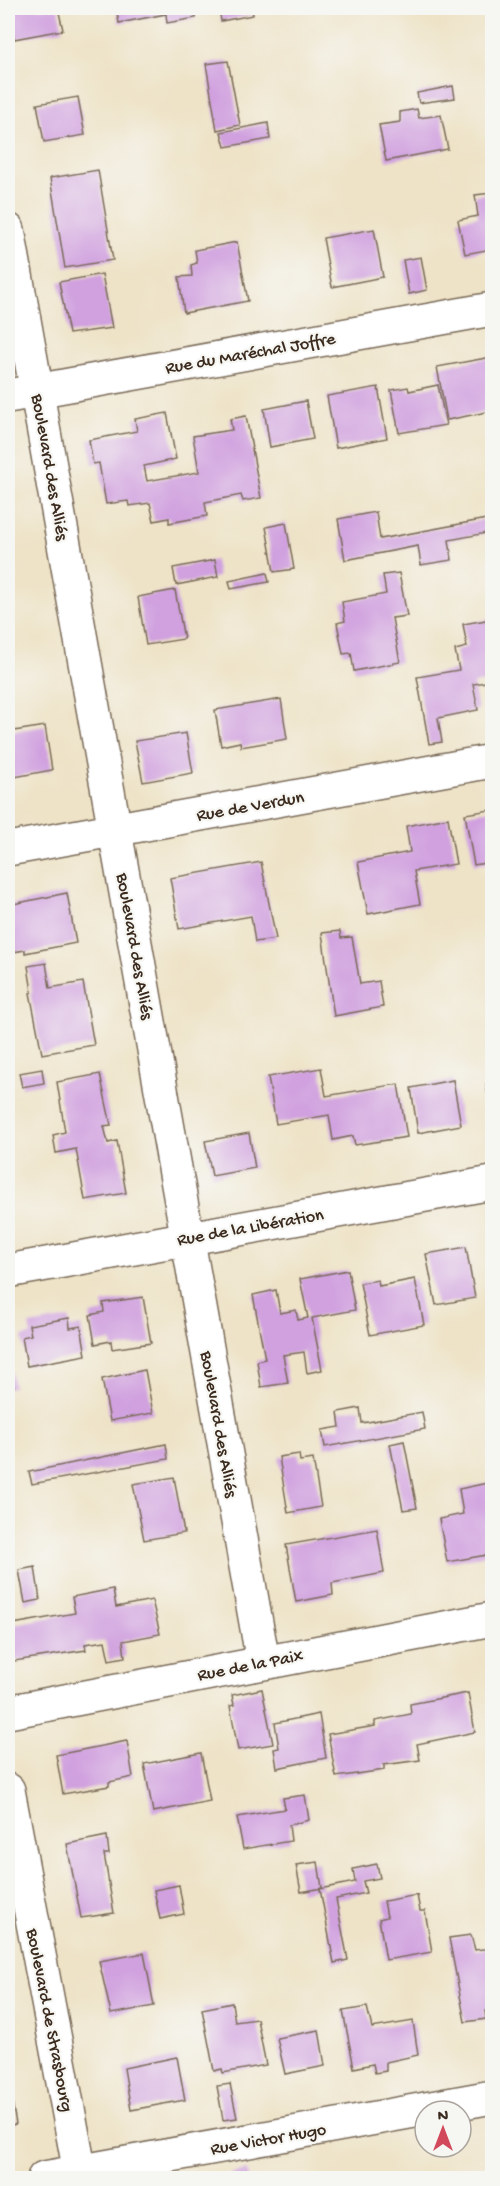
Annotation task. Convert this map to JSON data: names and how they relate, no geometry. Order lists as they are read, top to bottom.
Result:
{
  "streets": {
    "street": [
      "Rue du Maréchal Joffre",
      "Boulevard des Alliés",
      "Rue de Verdun",
      "Rue de la Libération",
      "Rue de la Paix",
      "Boulevard de Strasbourg",
      "Rue Victor Hugo"
    ]
  },
  "crossings": [
    ["Rue du Maréchal Joffre", "Boulevard des Alliés"],
    ["Boulevard des Alliés", "Rue de Verdun"],
    ["Boulevard des Alliés", "Rue de la Libération"],
    ["Boulevard des Alliés", "Rue de la Paix"],
    ["Boulevard de Strasbourg", "Rue Victor Hugo"]
  ],
  "north": "top"
}
